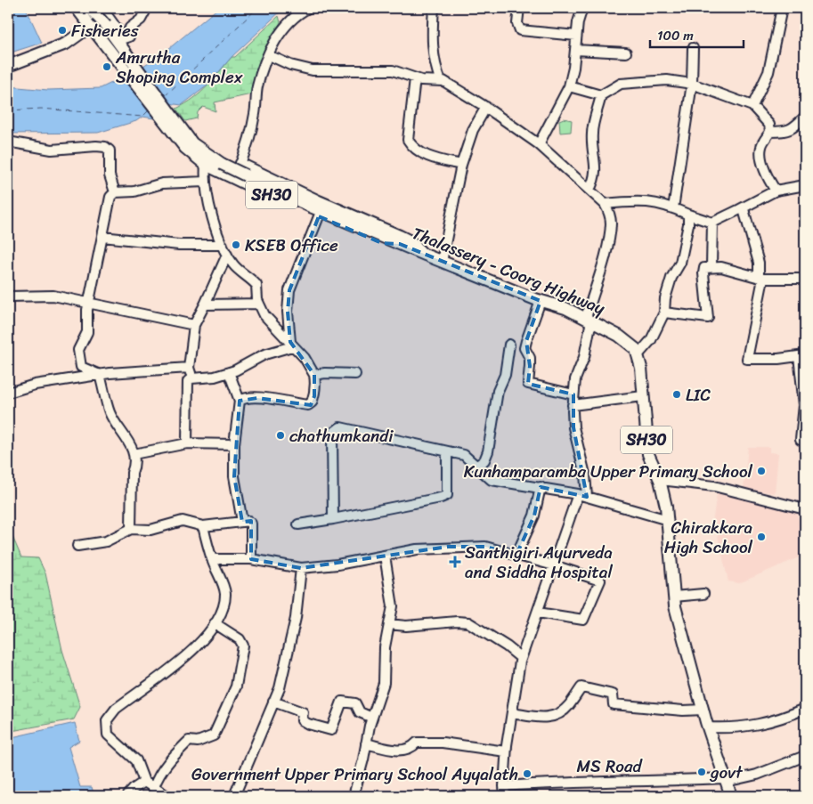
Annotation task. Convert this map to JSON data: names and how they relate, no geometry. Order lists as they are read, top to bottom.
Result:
{
  "streets": {
    "main road": ["SH30", "Thalassery - Coorg Highway"],
    "street": ["MS Road"]
  },
  "crossings": [
    ["SH30", "Thalassery - Coorg Highway"],
    ["SH30", "MS Road"]
  ],
  "places": {
    "other": [
      "Fisheries",
      "Amrutha Shoping Complex",
      "KSEB Office",
      "LIC",
      "chathumkandi",
      "Kunhamparamba Upper Primary School",
      "Chirakkara High School",
      "govt",
      "Government Upper Primary School Ayyalath"
    ],
    "health": ["Santhigiri Ayurveda and Siddha Hospital"]
  },
  "scale_bar": "100 m"
}
